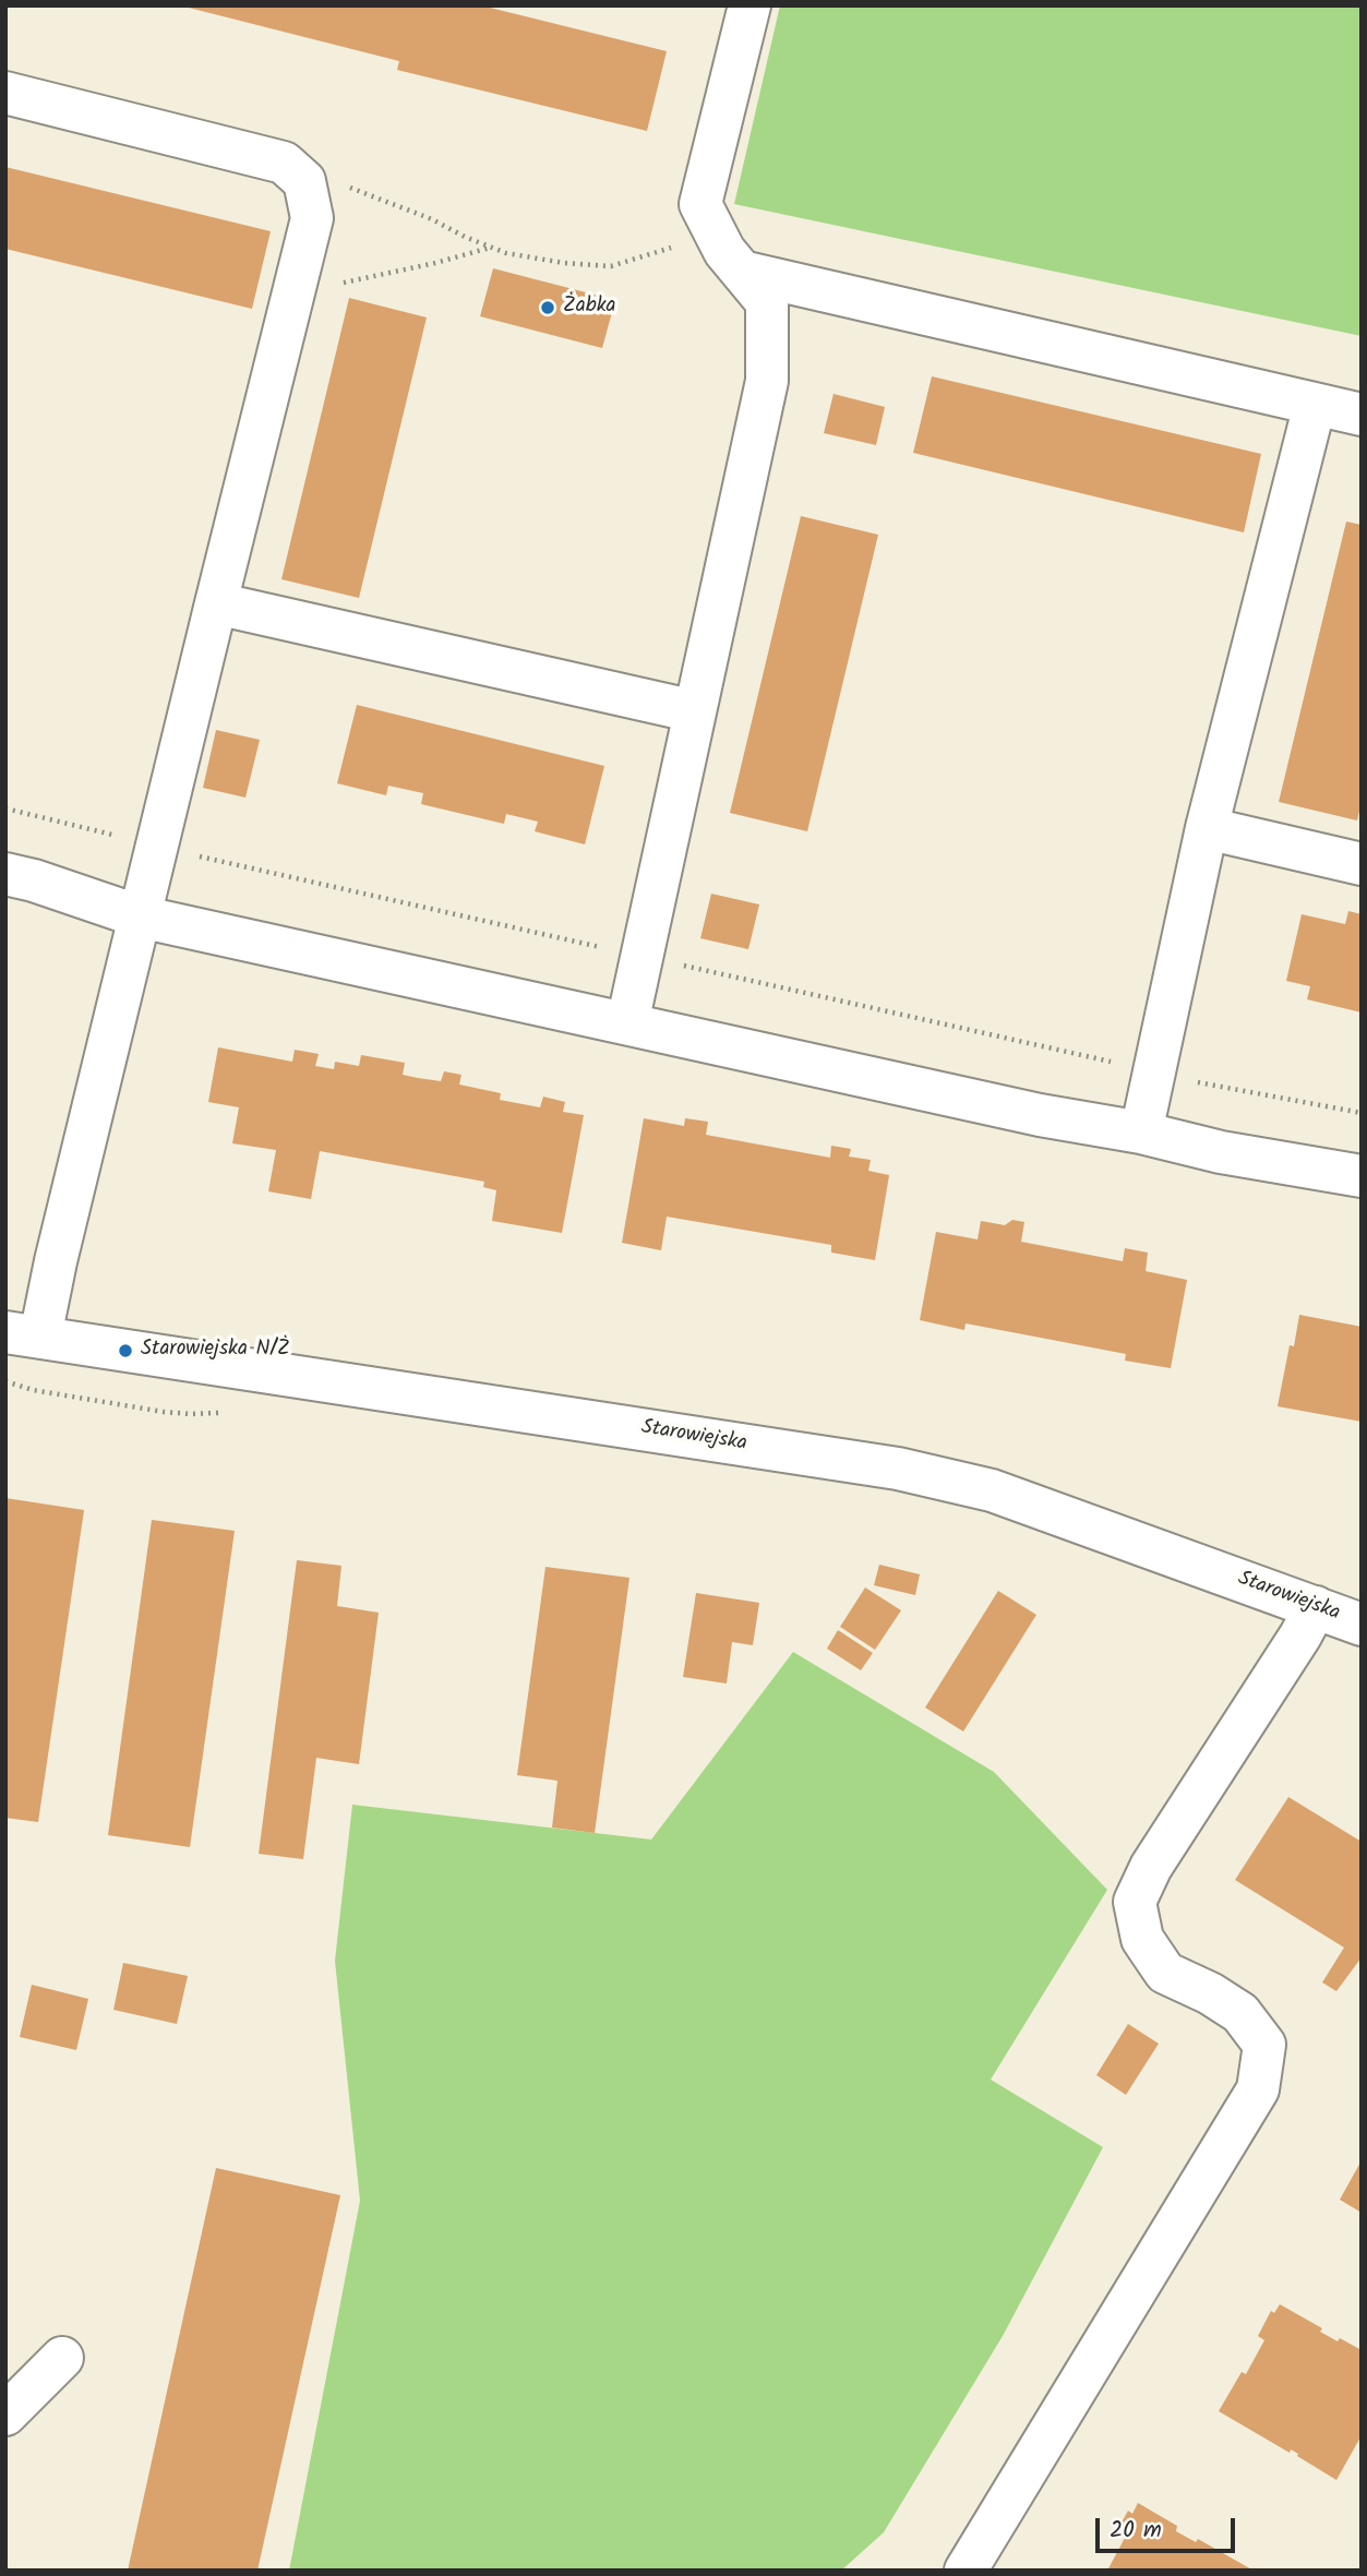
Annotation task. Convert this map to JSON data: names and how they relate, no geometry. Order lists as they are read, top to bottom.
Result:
{
  "streets": {
    "street": ["Starowiejska"]
  },
  "places": ["Żabka", "Starowiejska N/Ż"],
  "scale_bar": "20 m"
}
